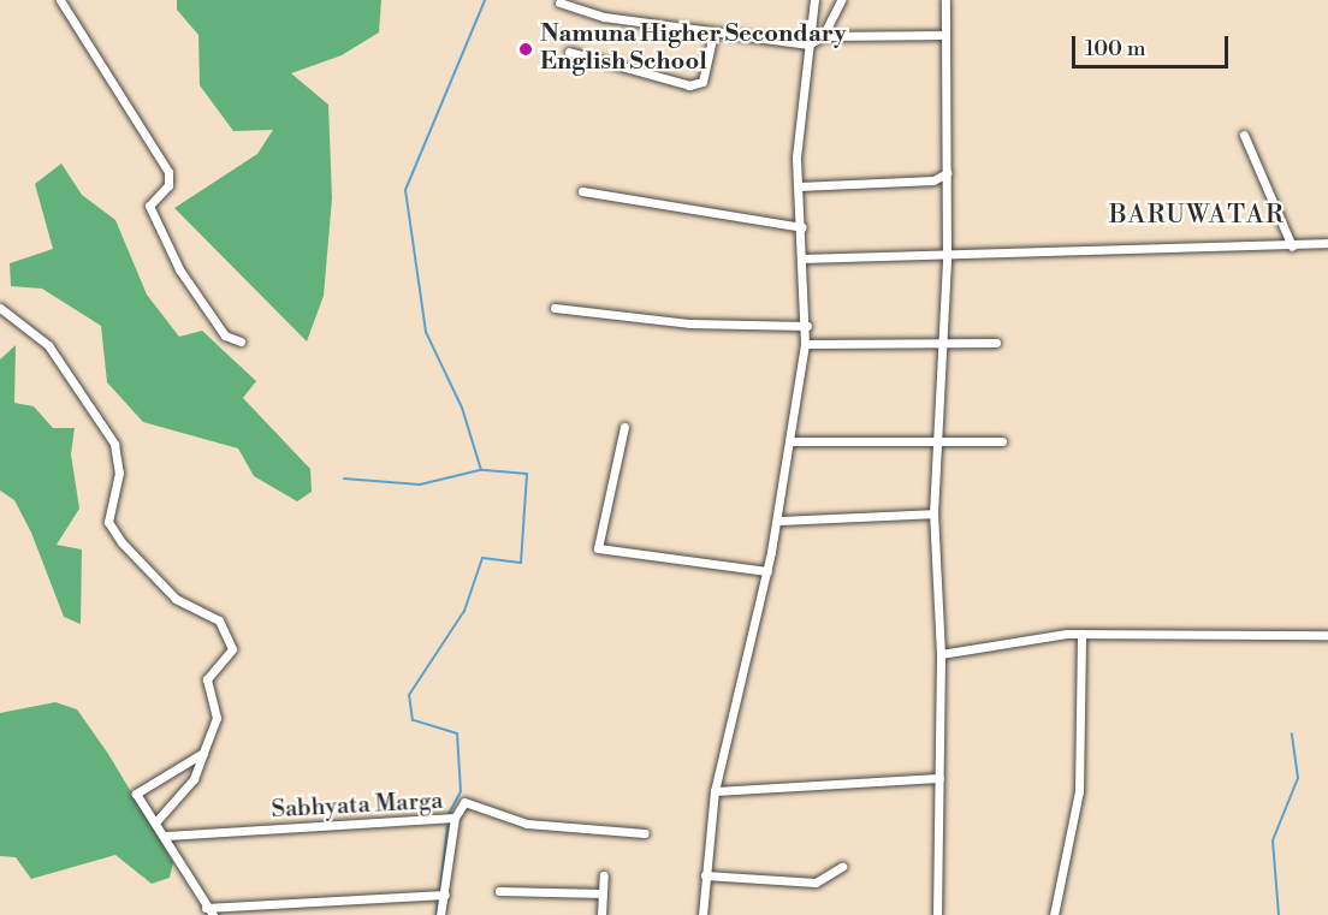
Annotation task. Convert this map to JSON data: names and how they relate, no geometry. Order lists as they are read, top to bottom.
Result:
{
  "streets": {
    "street": ["Sabhyata Marga"]
  },
  "districts": ["BARUWATAR"],
  "places": ["Namuna Higher Secondary English School"],
  "scale_bar": "100 m"
}
